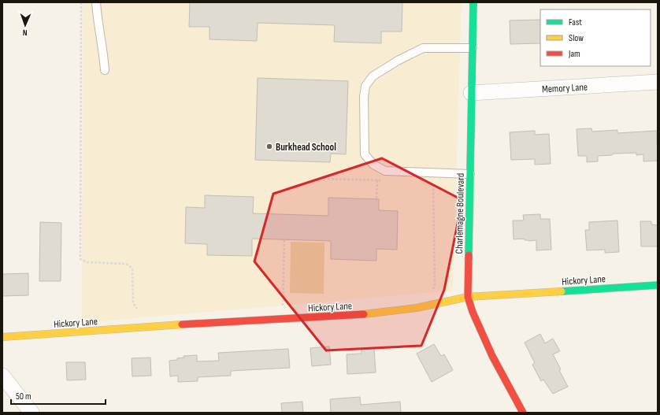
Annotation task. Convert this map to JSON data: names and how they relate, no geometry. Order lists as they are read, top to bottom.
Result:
{
  "streets": {
    "street": ["Memory Lane", "Charlemagne Boulevard", "Hickory Lane"]
  },
  "crossings": [
    ["Memory Lane", "Charlemagne Boulevard"],
    ["Charlemagne Boulevard", "Hickory Lane"]
  ],
  "places": ["Burkhead School"],
  "legend": ["Fast", "Slow", "Jam"],
  "scale_bar": "50 m",
  "north": "bottom"
}
